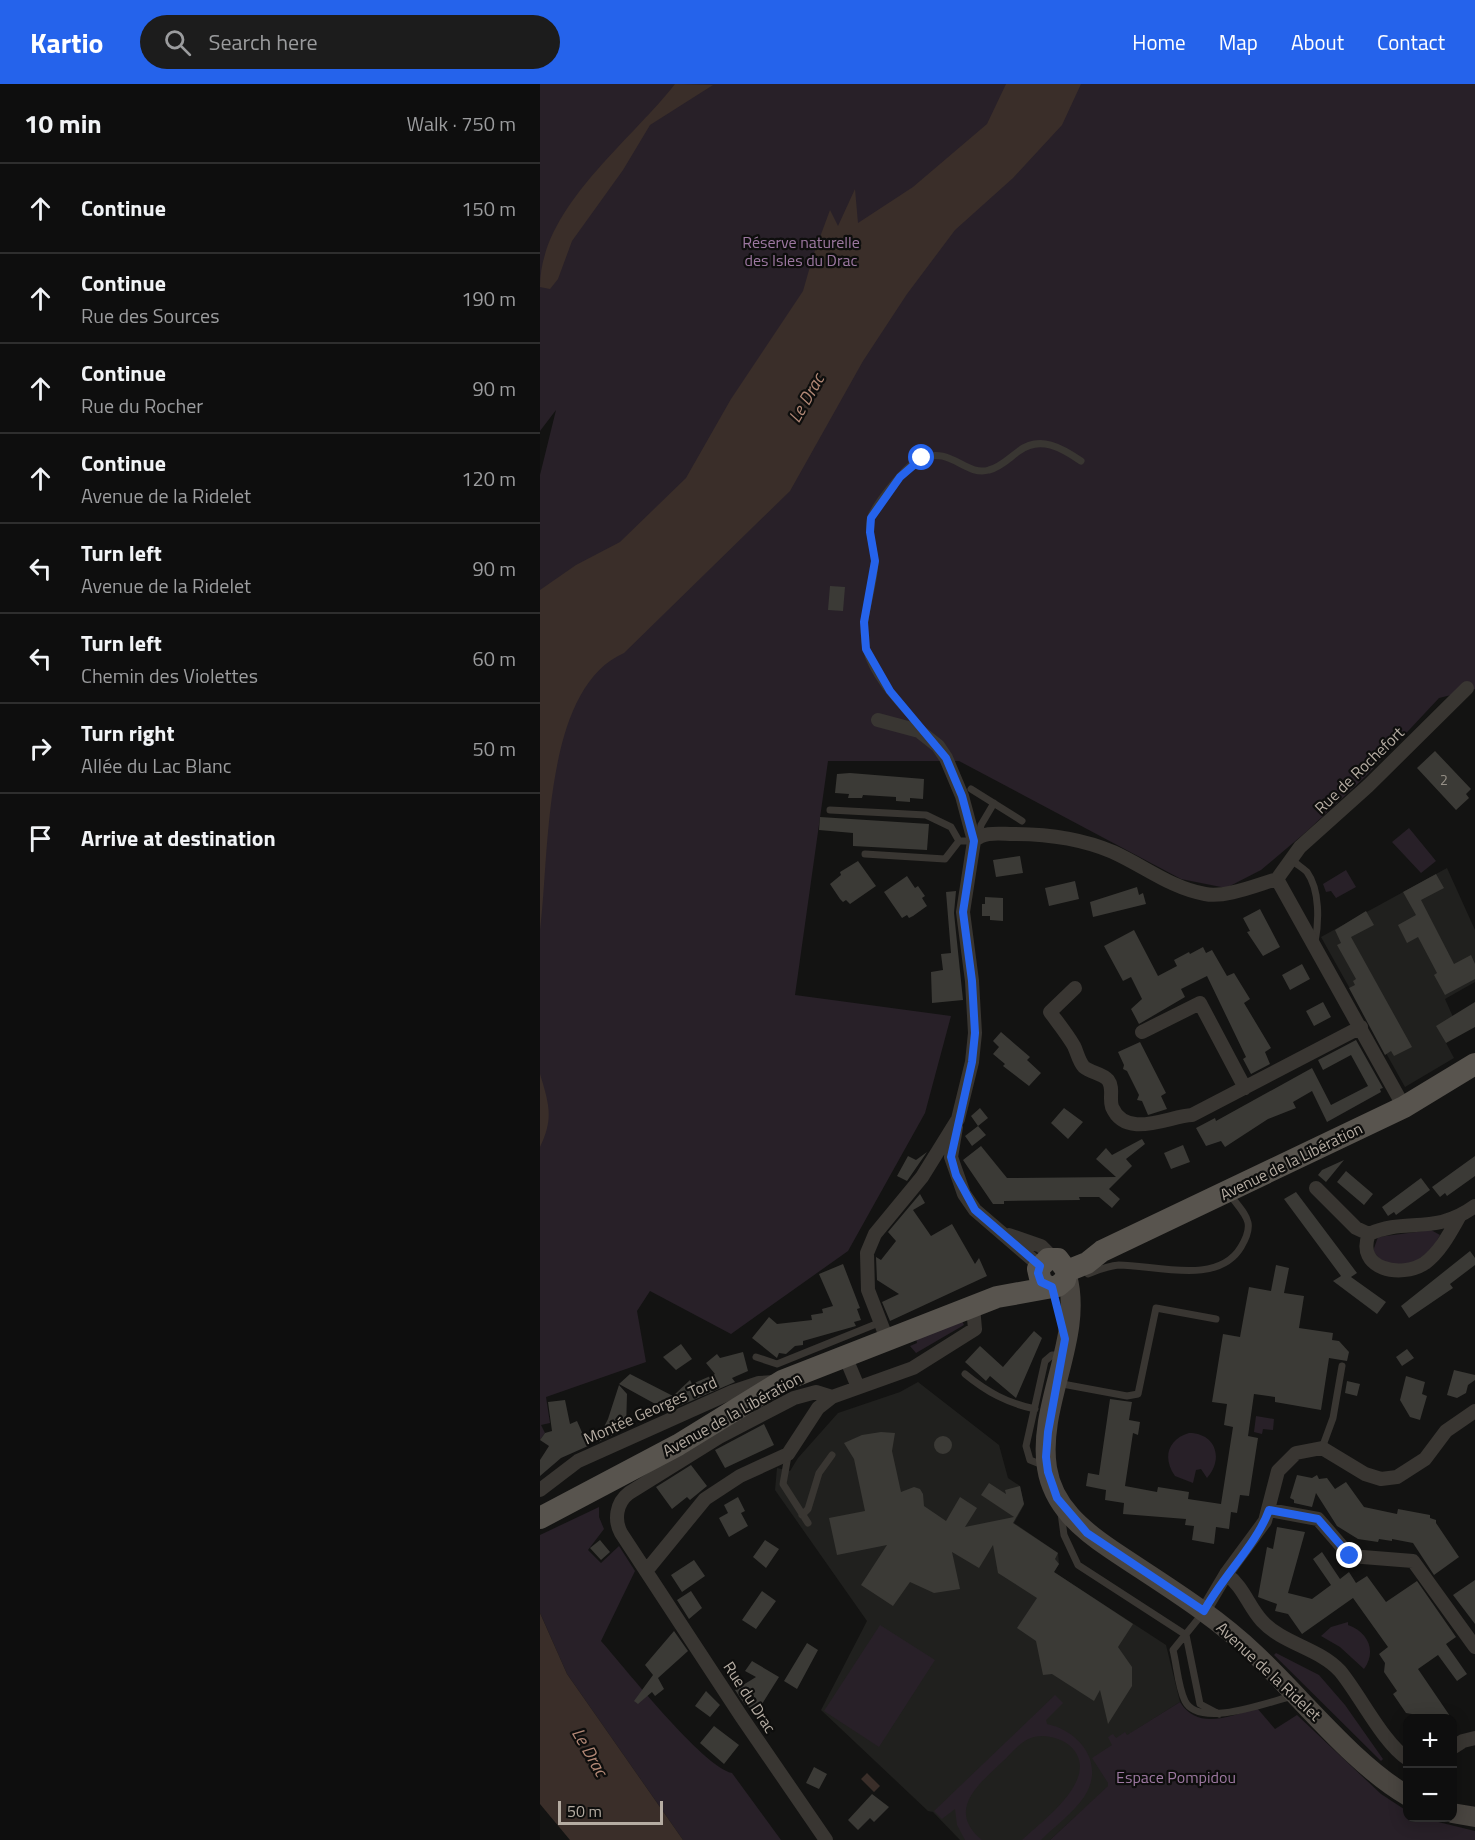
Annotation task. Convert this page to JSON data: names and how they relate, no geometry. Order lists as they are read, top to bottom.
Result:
{
  "streets": {
    "main road": ["Avenue de la Libération", "Avenue de la Ridelet"],
    "street": ["Rue de Rochefort", "Montée Georges Tord", "Rue du Drac"]
  },
  "crossings": [
    ["Avenue de la Libération", "Montée Georges Tord"],
    ["Avenue de la Libération", "Avenue de la Ridelet"],
    ["Avenue de la Libération", "Rue du Drac"]
  ],
  "water": ["Le Drac"],
  "parks": ["Réserve naturelle des Isles du Drac", "Espace Pompidou"],
  "house_numbers": ["2"],
  "scale_bar": "50 m",
  "page": {
    "header": "Kartio",
    "search": "Search here",
    "nav": [
      "Home",
      "Map",
      "About",
      "Contact"
    ],
    "heading": ["10 min", "Walk · 750 m"],
    "list": [
      ["Continue", "150 m"],
      ["Continue", "Rue des Sources", "190 m"],
      ["Continue", "Rue du Rocher", "90 m"],
      ["Continue", "Avenue de la Ridelet", "120 m"],
      ["Turn left", "Avenue de la Ridelet", "90 m"],
      ["Turn left", "Chemin des Violettes", "60 m"],
      ["Turn right", "Allée du Lac Blanc", "50 m"],
      "Arrive at destination"
    ],
    "map_buttons": ["+", "−"],
    "scale": "50 m"
  }
}
